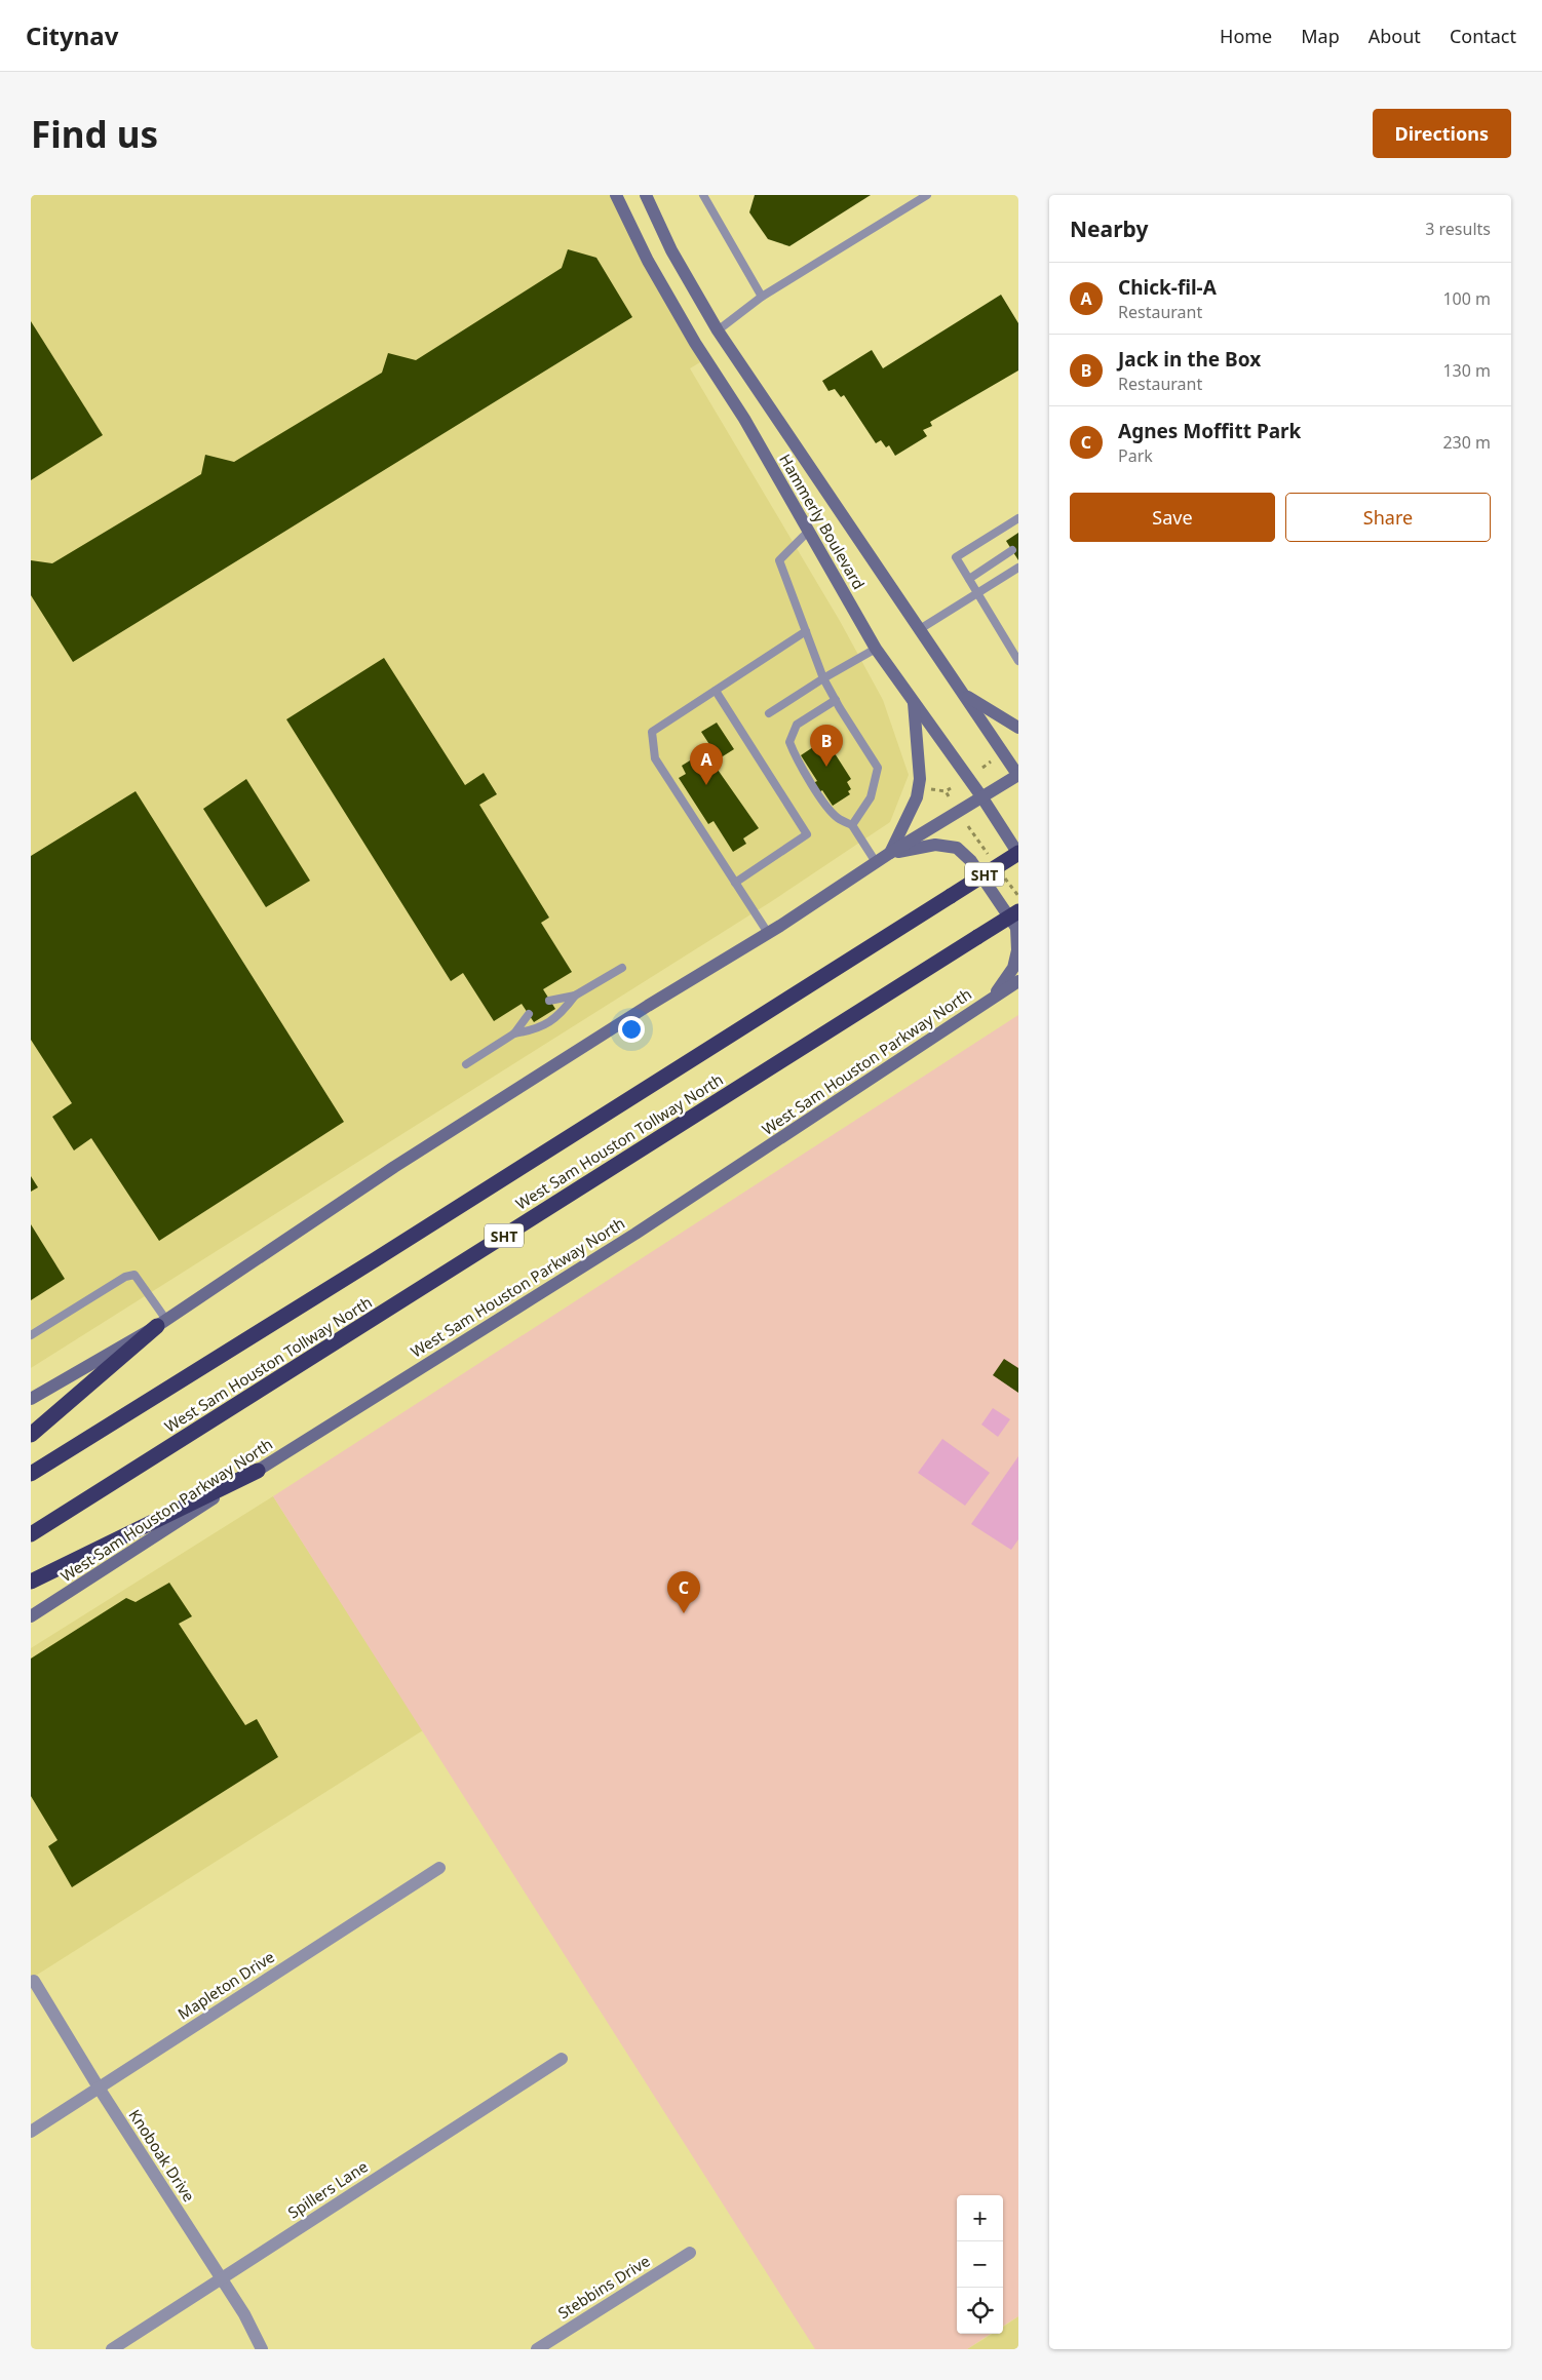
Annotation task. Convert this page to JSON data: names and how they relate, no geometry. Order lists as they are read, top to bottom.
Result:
{
  "streets": {
    "highway": ["SHT", "West Sam Houston Tollway North"],
    "main road": ["Hammerly Boulevard", "West Sam Houston Parkway North"],
    "street": [
      "Mapleton Drive",
      "Knoboak Drive",
      "Spillers Lane",
      "Stebbins Drive"
    ]
  },
  "crossings": [
    ["Hammerly Boulevard", "West Sam Houston Tollway North"],
    ["Mapleton Drive", "Knoboak Drive"],
    ["Knoboak Drive", "Spillers Lane"]
  ],
  "page": {
    "header": "Citynav",
    "nav": [
      "Home",
      "Map",
      "About",
      "Contact"
    ],
    "buttons": [
      "Directions",
      ["Save", "Share"]
    ],
    "title": "Find us",
    "heading": ["Nearby", "3 results"],
    "list": [
      {
        "mark": "A",
        "name": "Chick-fil-A",
        "note": "Restaurant",
        "value": "100 m"
      },
      {
        "mark": "B",
        "name": "Jack in the Box",
        "note": "Restaurant",
        "value": "130 m"
      },
      {
        "mark": "C",
        "name": "Agnes Moffitt Park",
        "note": "Park",
        "value": "230 m"
      }
    ],
    "pins": ["B", "A", "C"],
    "map_buttons": ["+", "−"]
  }
}
